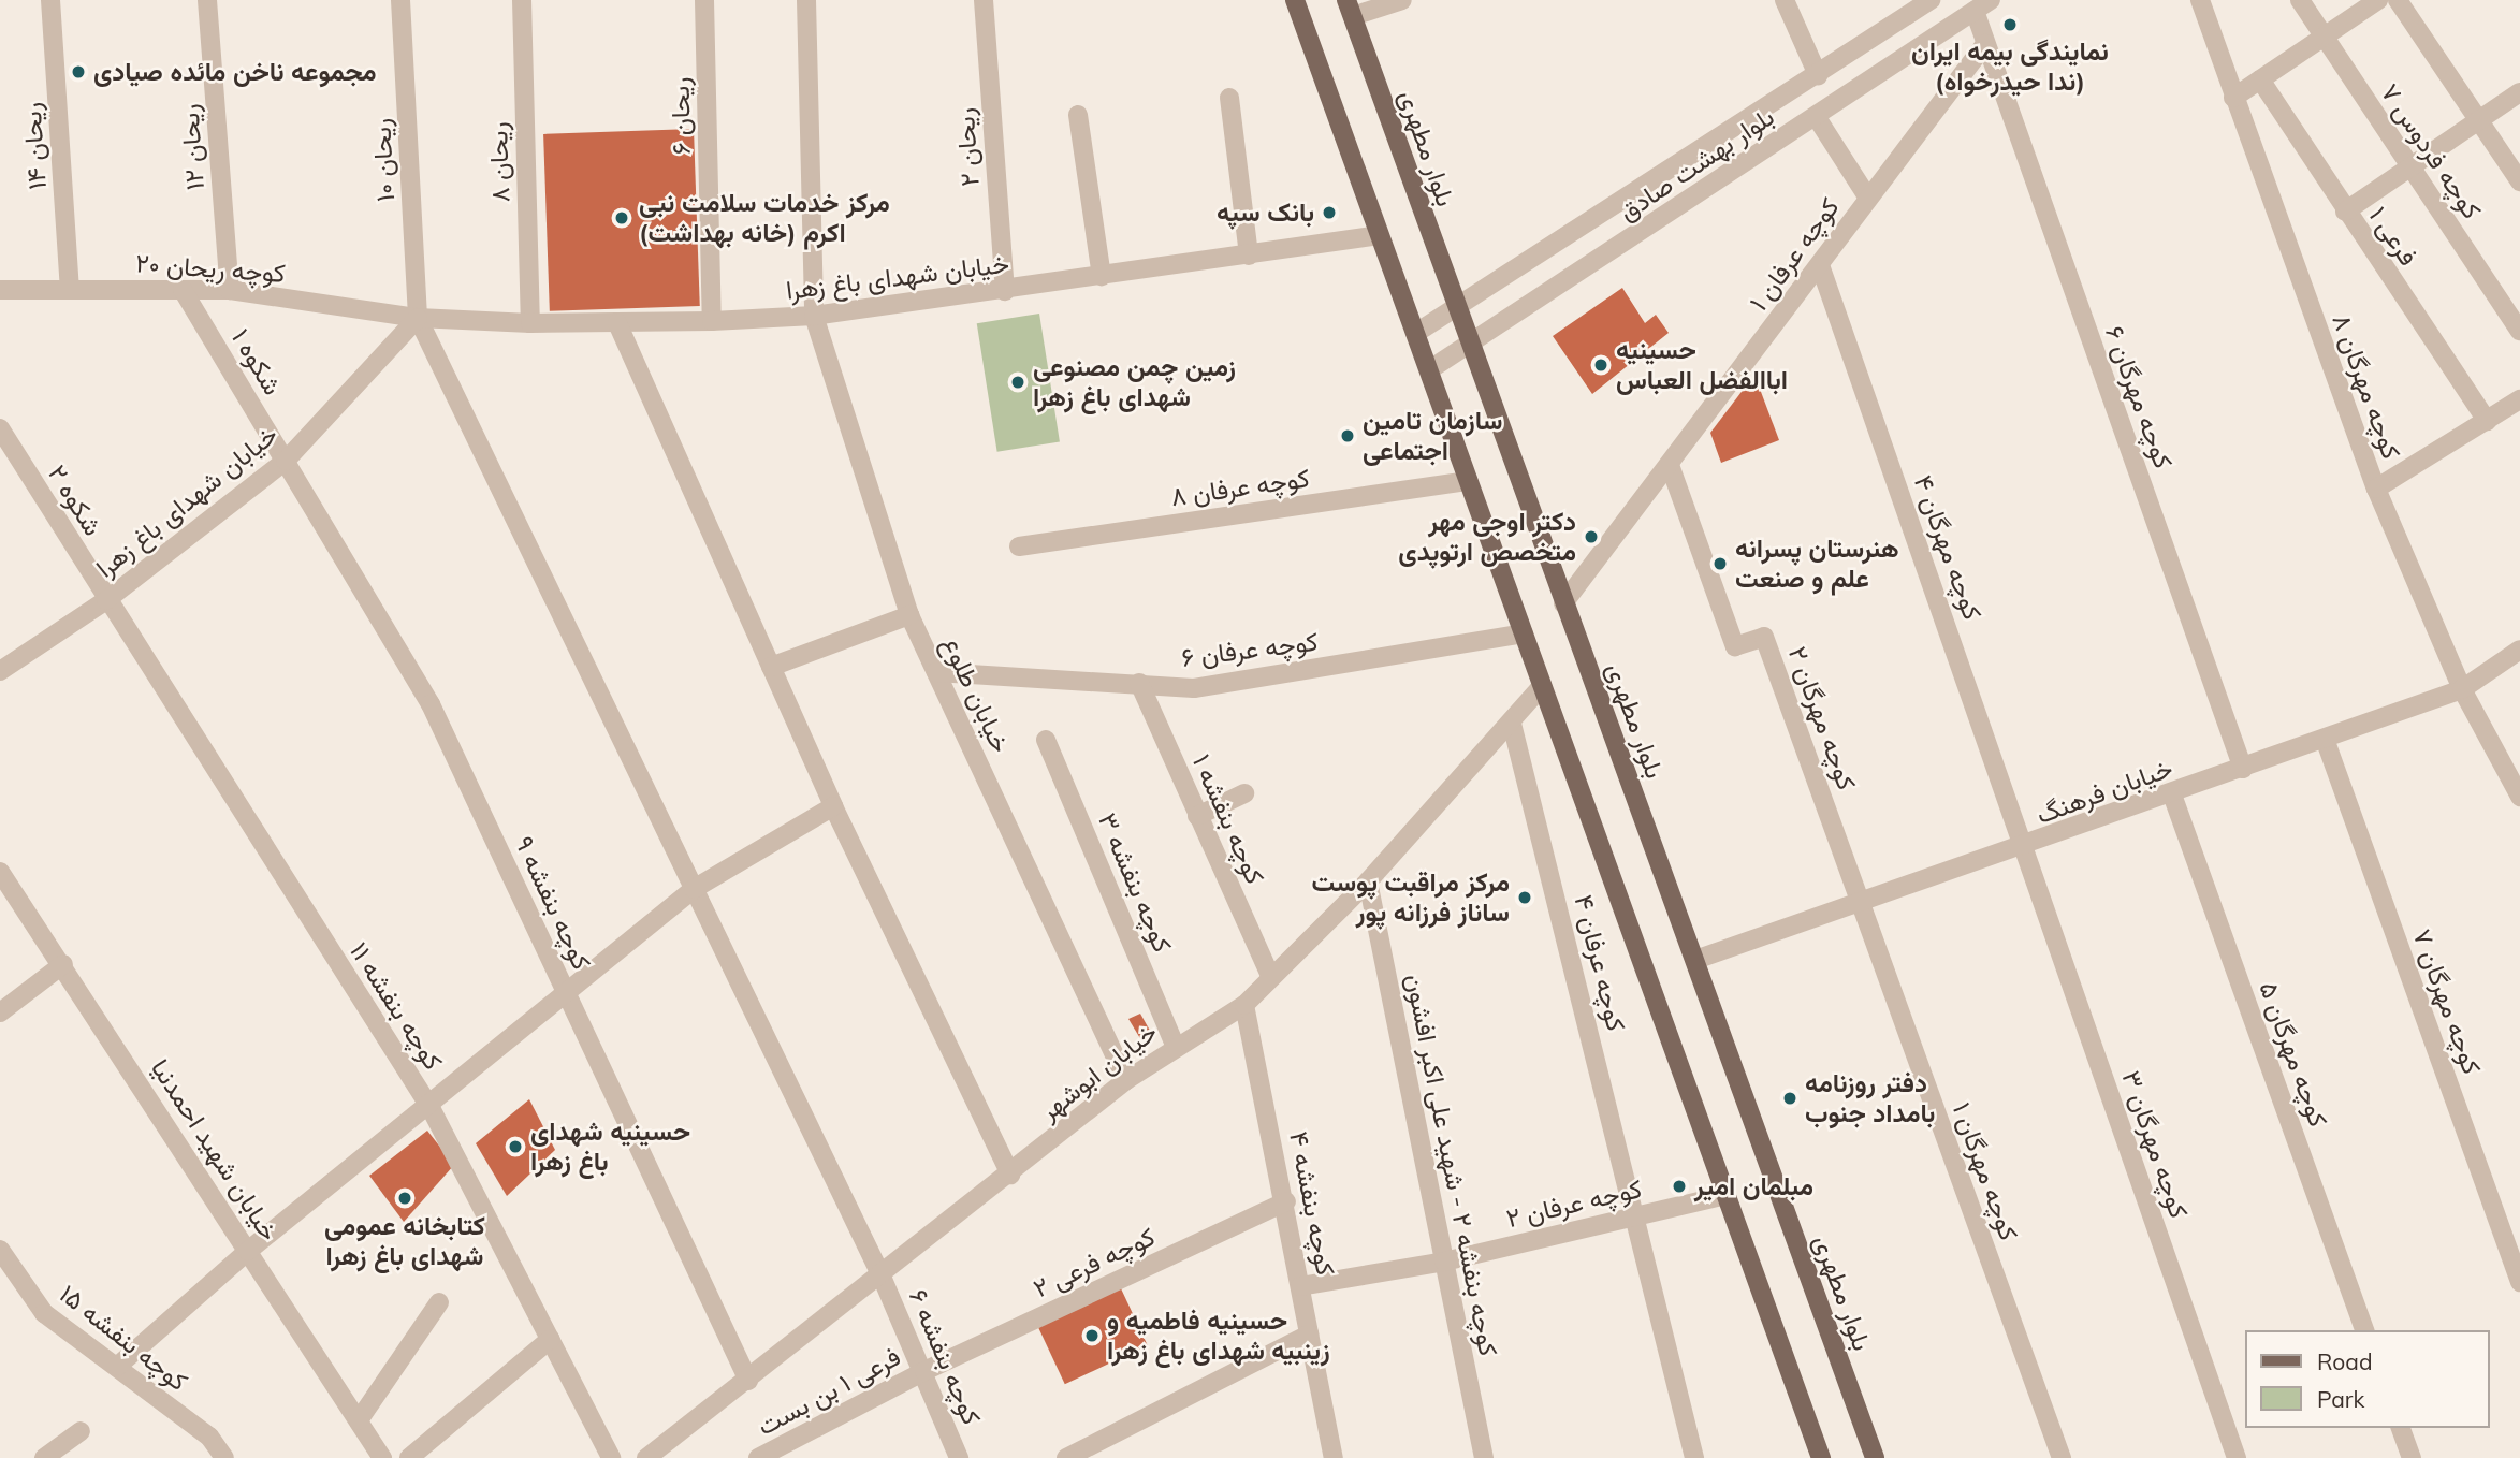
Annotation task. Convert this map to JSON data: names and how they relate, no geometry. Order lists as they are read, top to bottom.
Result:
{
  "streets": {
    "main road": ["بلوار مطهری"],
    "street": [
      "ریحان ۶",
      "ریحان ۱۴",
      "ریحان ۱۲",
      "ریحان ۲",
      "کوچه فردوس ۷",
      "ریحان ۱۰",
      "ریحان ۸",
      "بلوار بهشت صادق",
      "فرعی ۱",
      "کوچه عرفان ۱",
      "کوچه ریحان ۲۰",
      "خیابان شهدای باغ‌ زهرا",
      "شکوه ۱",
      "کوچه مهرگان ۸",
      "کوچه مهرگان ۶",
      "کوچه عرفان ۸",
      "شکوه ۲",
      "خیابان شهدای باغ زهرا",
      "کوچه مهرگان ۴",
      "کوچه عرفان ۶",
      "خیابان طلوع",
      "کوچه مهرگان ۲",
      "خیابان فرهنگ",
      "کوچه بنفشه ۱",
      "کوچه بنفشه ۳",
      "کوچه بنفشه ۹",
      "کوچه عرفان ۴",
      "کوچه مهرگان ۷",
      "کوچه بنفشه ۱۱",
      "کوچه مهرگان ۵",
      "خیابان ابوشهر",
      "کوچه مهرگان ۳",
      "خیابان شهید احمدنیا",
      "کوچه بنفشه ۲ - شهید علی اکبر افشون",
      "کوچه مهرگان ۱",
      "کوچه بنفشه ۴",
      "کوچه عرفان ۲",
      "کوچه فرعی ۲",
      "کوچه بنفشه ١۵",
      "کوچه بنفشه ۶",
      "فرعی ۱ بن بست"
    ]
  },
  "crossings": [
    ["ریحان ۶", "خیابان شهدای باغ‌ زهرا"],
    ["ریحان ۱۴", "کوچه ریحان ۲۰"],
    ["ریحان ۱۲", "کوچه ریحان ۲۰"],
    ["ریحان ۲", "خیابان شهدای باغ‌ زهرا"],
    ["بلوار مطهری", "بلوار بهشت صادق"],
    ["بلوار مطهری", "کوچه عرفان ۱"],
    ["بلوار مطهری", "خیابان فرهنگ"],
    ["ریحان ۱۰", "کوچه ریحان ۲۰"],
    ["ریحان ۱۰", "خیابان شهدای باغ‌ زهرا"],
    ["ریحان ۱۰", "خیابان شهدای باغ زهرا"],
    ["ریحان ۱۰", "کوچه بنفشه ۶"],
    ["ریحان ۸", "خیابان شهدای باغ‌ زهرا"],
    ["بلوار بهشت صادق", "کوچه مهرگان ۶"],
    ["کوچه عرفان ۱", "کوچه مهرگان ۶"],
    ["کوچه عرفان ۱", "کوچه مهرگان ۴"],
    ["کوچه عرفان ۱", "کوچه مهرگان ۲"],
    ["کوچه ریحان ۲۰", "خیابان شهدای باغ‌ زهرا"],
    ["کوچه ریحان ۲۰", "شکوه ۱"],
    ["کوچه ریحان ۲۰", "خیابان شهدای باغ زهرا"],
    ["کوچه ریحان ۲۰", "کوچه بنفشه ۶"],
    ["خیابان شهدای باغ‌ زهرا", "خیابان شهدای باغ زهرا"],
    ["خیابان شهدای باغ‌ زهرا", "خیابان طلوع"],
    ["خیابان شهدای باغ‌ زهرا", "کوچه بنفشه ۶"],
    ["شکوه ۱", "خیابان شهدای باغ زهرا"],
    ["شکوه ۱", "کوچه بنفشه ۹"],
    ["کوچه مهرگان ۸", "خیابان فرهنگ"],
    ["کوچه مهرگان ۶", "خیابان فرهنگ"],
    ["شکوه ۲", "خیابان شهدای باغ زهرا"],
    ["شکوه ۲", "کوچه بنفشه ۱۱"],
    ["خیابان شهدای باغ زهرا", "کوچه بنفشه ۹"],
    ["خیابان شهدای باغ زهرا", "کوچه بنفشه ۱۱"],
    ["خیابان شهدای باغ زهرا", "کوچه بنفشه ۶"],
    ["کوچه مهرگان ۴", "خیابان فرهنگ"],
    ["کوچه مهرگان ۴", "کوچه مهرگان ۳"],
    ["کوچه عرفان ۶", "خیابان طلوع"],
    ["کوچه عرفان ۶", "کوچه بنفشه ۱"],
    ["خیابان طلوع", "خیابان ابوشهر"],
    ["کوچه مهرگان ۲", "خیابان فرهنگ"],
    ["کوچه مهرگان ۲", "کوچه مهرگان ۱"],
    ["خیابان فرهنگ", "کوچه مهرگان ۷"],
    ["خیابان فرهنگ", "کوچه مهرگان ۵"],
    ["خیابان فرهنگ", "کوچه مهرگان ۳"],
    ["خیابان فرهنگ", "کوچه مهرگان ۱"],
    ["کوچه بنفشه ۱", "خیابان ابوشهر"],
    ["کوچه بنفشه ۳", "خیابان ابوشهر"],
    ["کوچه بنفشه ۹", "خیابان ابوشهر"],
    ["کوچه عرفان ۴", "خیابان ابوشهر"],
    ["کوچه عرفان ۴", "کوچه عرفان ۲"],
    ["خیابان ابوشهر", "کوچه بنفشه ۲ - شهید علی اکبر افشون"],
    ["خیابان ابوشهر", "کوچه بنفشه ۴"],
    ["خیابان ابوشهر", "کوچه بنفشه ۶"],
    ["کوچه بنفشه ۲ - شهید علی اکبر افشون", "کوچه عرفان ۲"],
    ["کوچه بنفشه ۴", "کوچه عرفان ۲"],
    ["کوچه بنفشه ۴", "کوچه فرعی ۲"],
    ["کوچه فرعی ۲", "کوچه بنفشه ۶"],
    ["کوچه فرعی ۲", "فرعی ۱ بن بست"],
    ["کوچه بنفشه ۶", "فرعی ۱ بن بست"]
  ],
  "places": [
    "نمایندگی بیمه ایران (ندا حیدرخواه)",
    "مجموعه ناخن مائده صیادی",
    "بانک سپه",
    "مرکز خدمات سلامت نبی اکرم (خانه بهداشت)",
    "حسینیه اباالفضل العباس",
    "زمین چمن مصنوعی شهدای باغ زهرا",
    "سازمان تامین اجتماعی",
    "دکتر اوجی مهر متخصص ارتوپدی",
    "هنرستان پسرانه علم و صنعت",
    "مرکز مراقبت پوست ساناز فرزانه پور",
    "دفتر روزنامه بامداد جنوب",
    "حسینیه شهدای باغ زهرا",
    "مبلمان امیر",
    "کتابخانه عمومی شهدای باغ زهرا",
    "حسینیه فاطمیه و زینبیه شهدای باغ زهرا"
  ],
  "legend": ["Road", "Park"]
}
